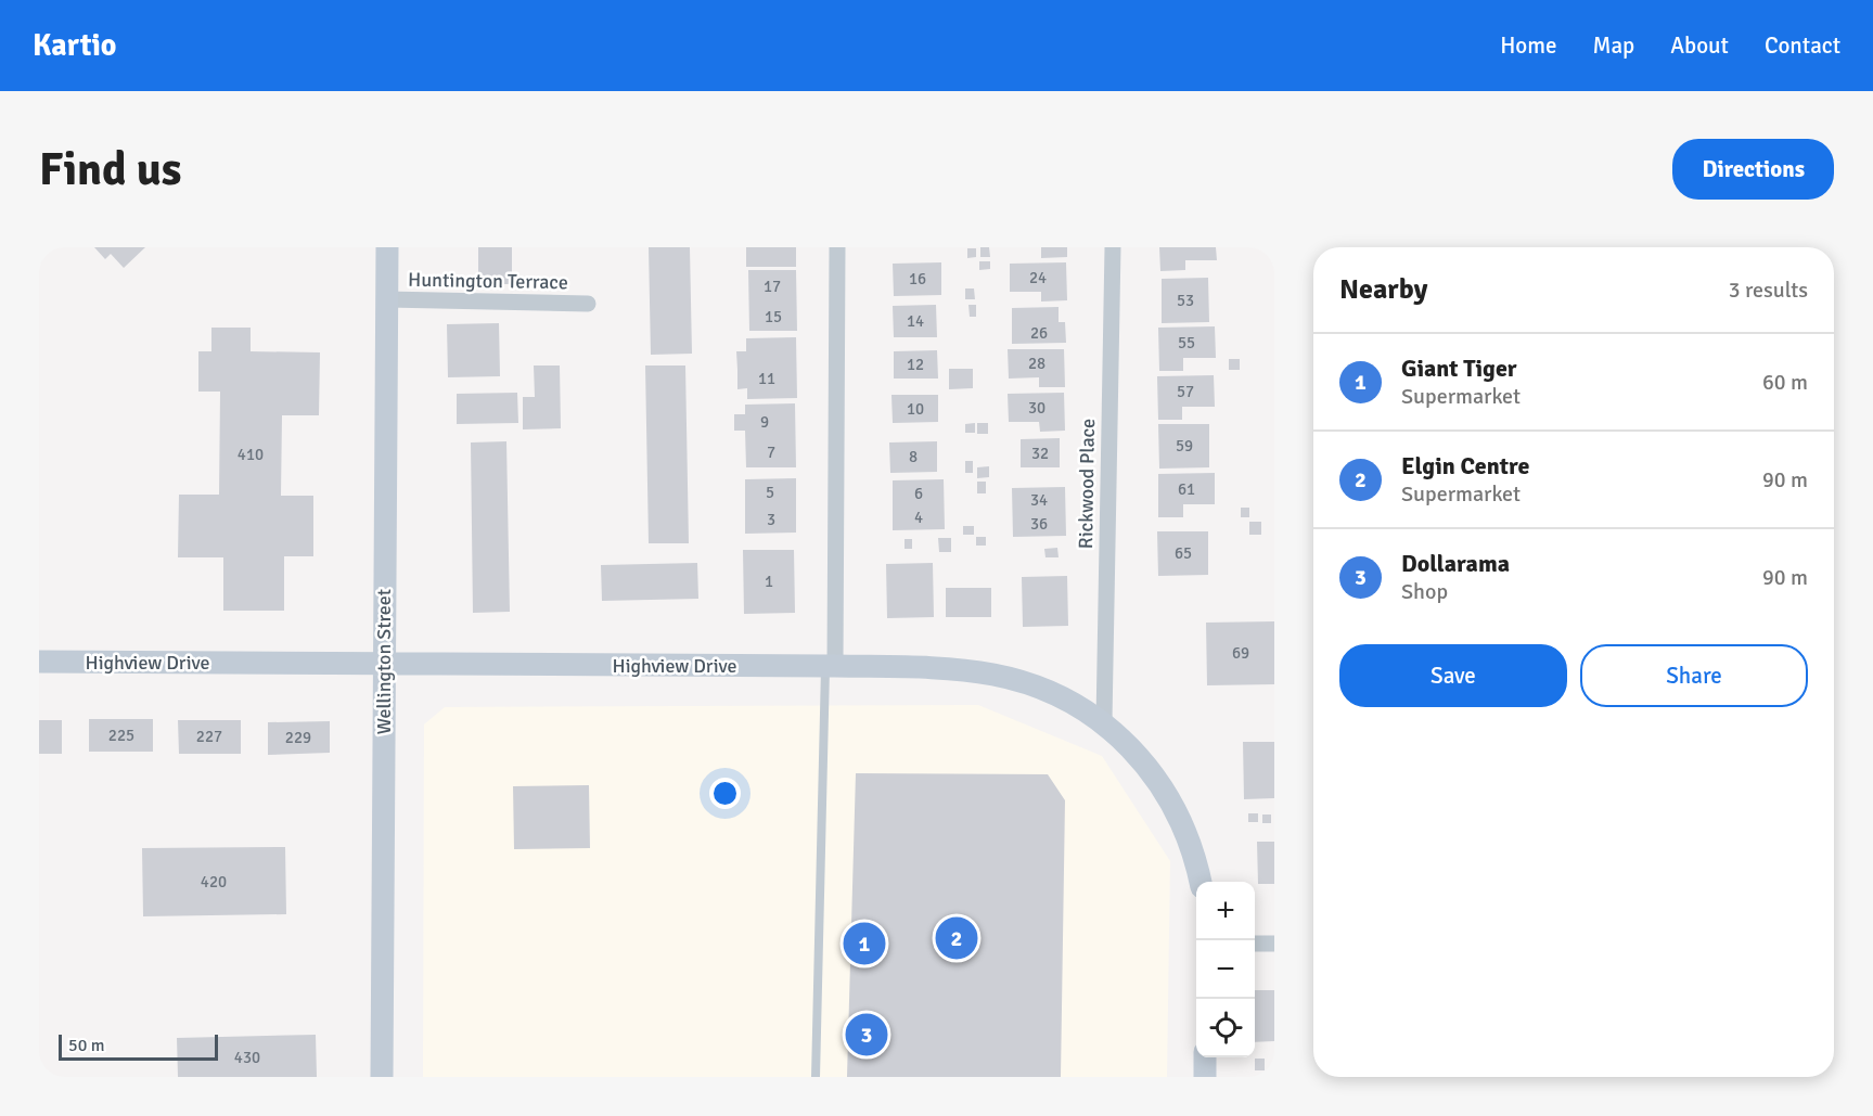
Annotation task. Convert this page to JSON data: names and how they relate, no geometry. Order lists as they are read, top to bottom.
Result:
{
  "streets": {
    "street": [
      "Huntington Terrace",
      "Rickwood Place",
      "Wellington Street",
      "Highview Drive"
    ]
  },
  "crossings": [
    ["Huntington Terrace", "Wellington Street"],
    ["Rickwood Place", "Highview Drive"],
    ["Wellington Street", "Highview Drive"]
  ],
  "house_numbers": [
    "24",
    "16",
    "17",
    "53",
    "15",
    "14",
    "26",
    "55",
    "28",
    "12",
    "11",
    "57",
    "30",
    "10",
    "9",
    "59",
    "7",
    "32",
    "410",
    "8",
    "61",
    "5",
    "6",
    "34",
    "4",
    "3",
    "36",
    "65",
    "1",
    "69",
    "225",
    "227",
    "229",
    "420",
    "430"
  ],
  "scale_bar": "50 m",
  "page": {
    "header": "Kartio",
    "nav": [
      "Home",
      "Map",
      "About",
      "Contact"
    ],
    "buttons": [
      "Directions",
      ["Save", "Share"]
    ],
    "title": "Find us",
    "heading": ["Nearby", "3 results"],
    "list": [
      {
        "mark": "1",
        "name": "Giant Tiger",
        "note": "Supermarket",
        "value": "60 m"
      },
      {
        "mark": "2",
        "name": "Elgin Centre",
        "note": "Supermarket",
        "value": "90 m"
      },
      {
        "mark": "3",
        "name": "Dollarama",
        "note": "Shop",
        "value": "90 m"
      }
    ],
    "map_buttons": ["+", "−"],
    "pins": ["2", "1", "3"],
    "scale": "50 m"
  }
}
